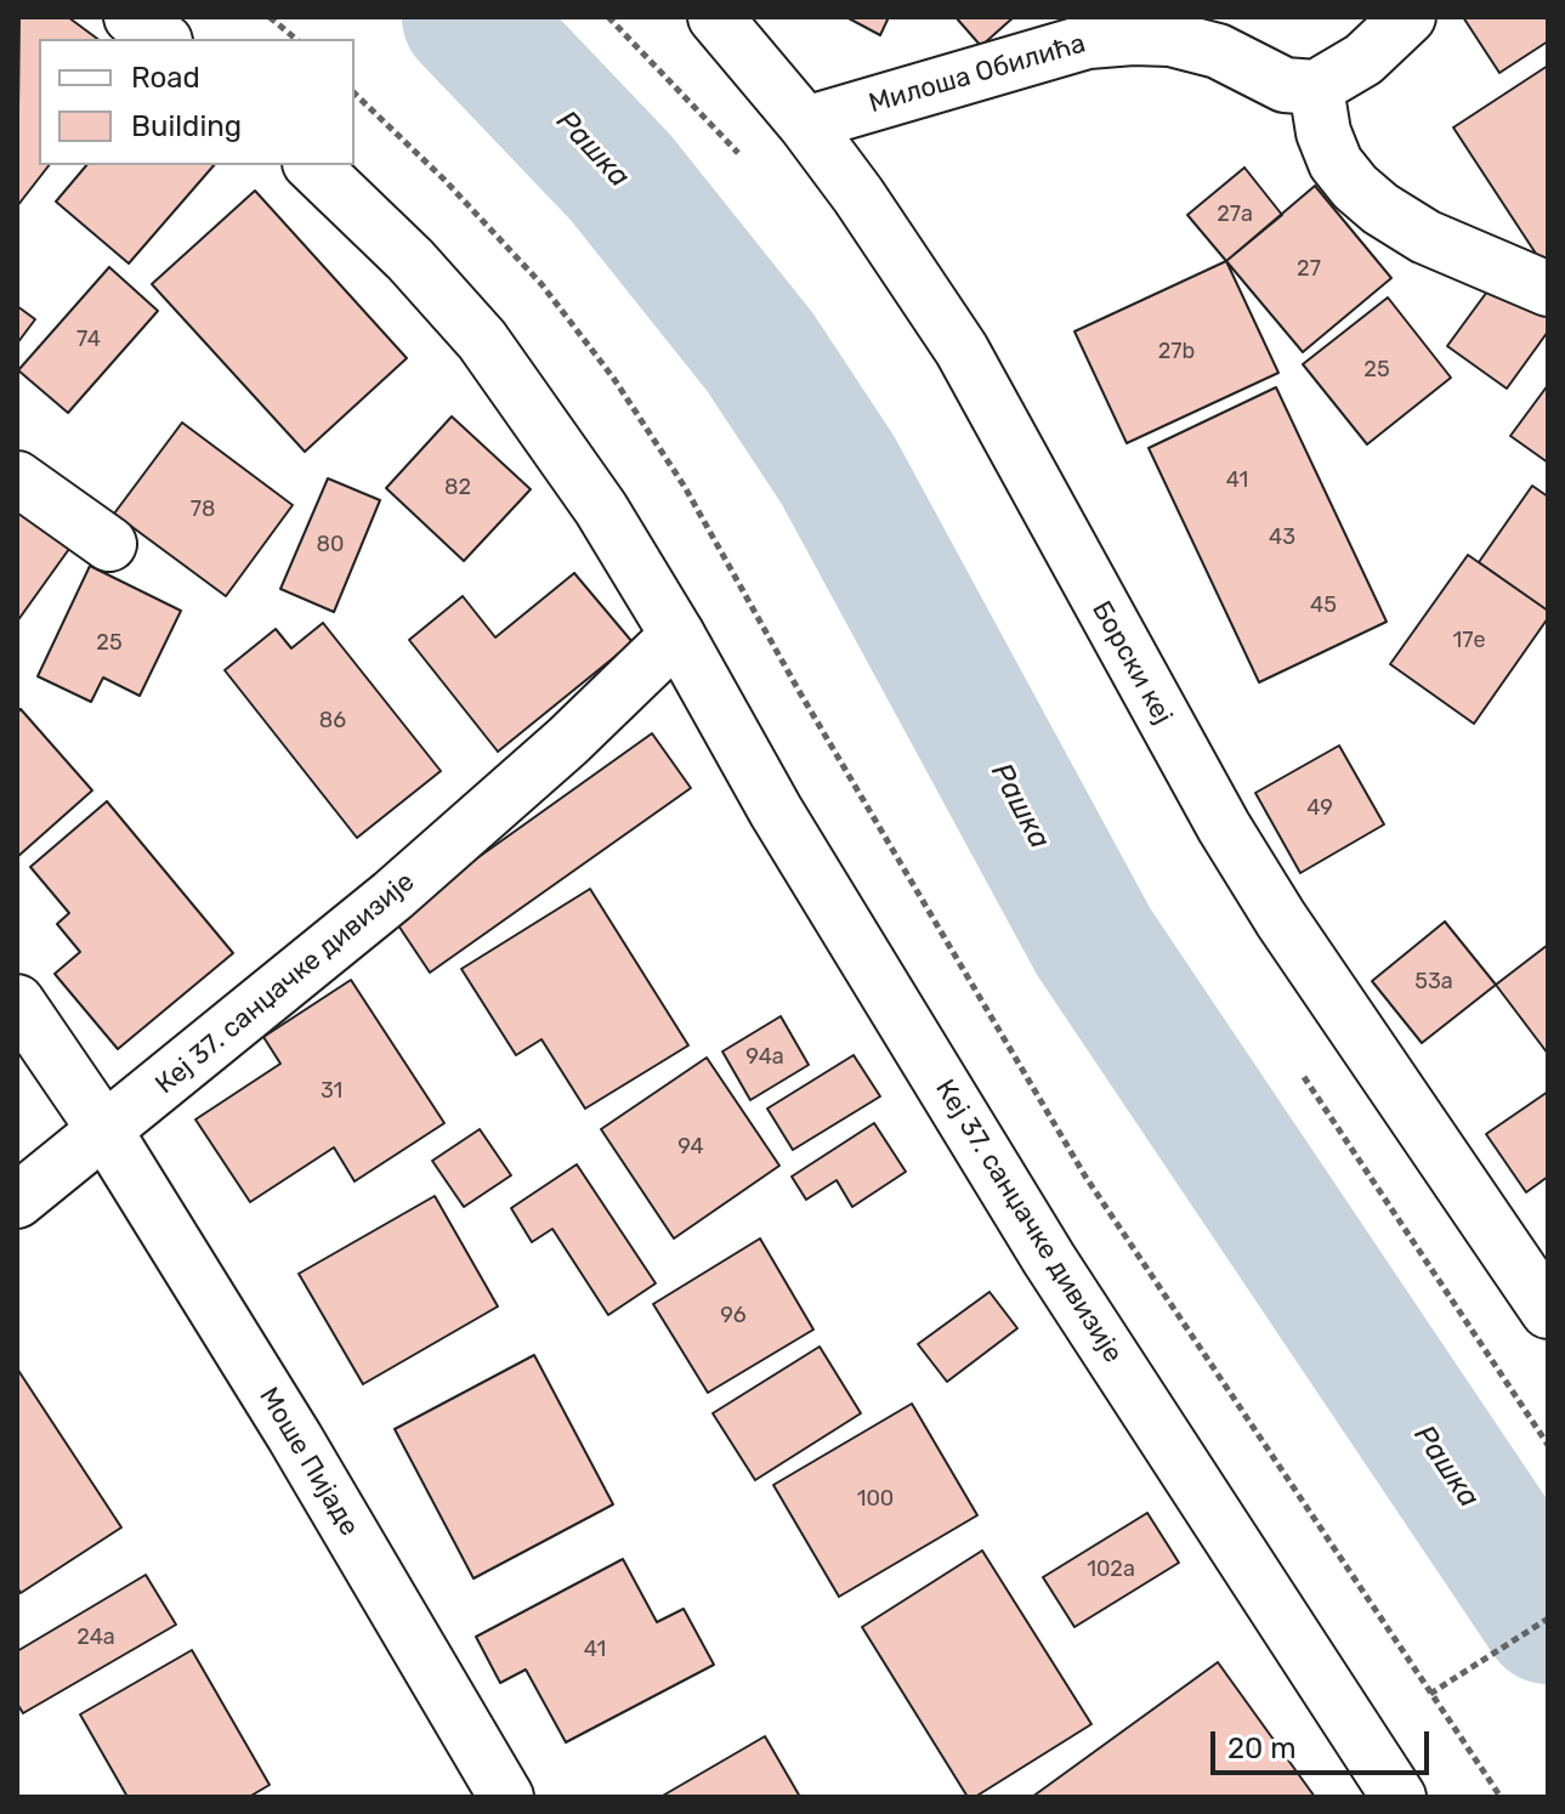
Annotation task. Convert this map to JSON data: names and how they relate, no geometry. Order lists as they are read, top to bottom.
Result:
{
  "streets": {
    "street": [
      "Милоша Обилића",
      "Борски кеј",
      "Кеј 37. санџачке дивизије",
      "Моше Пијаде"
    ]
  },
  "crossings": [
    ["Милоша Обилића", "Борски кеј"],
    ["Кеј 37. санџачке дивизије", "Моше Пијаде"]
  ],
  "water": ["Рашка"],
  "house_numbers": [
    "27a",
    "27",
    "74",
    "27b",
    "25",
    "41",
    "82",
    "78",
    "43",
    "80",
    "45",
    "17e",
    "25",
    "86",
    "49",
    "53a",
    "94a",
    "31",
    "94",
    "96",
    "100",
    "102a",
    "24a",
    "41"
  ],
  "legend": ["Road", "Building"],
  "scale_bar": "20 m"
}
